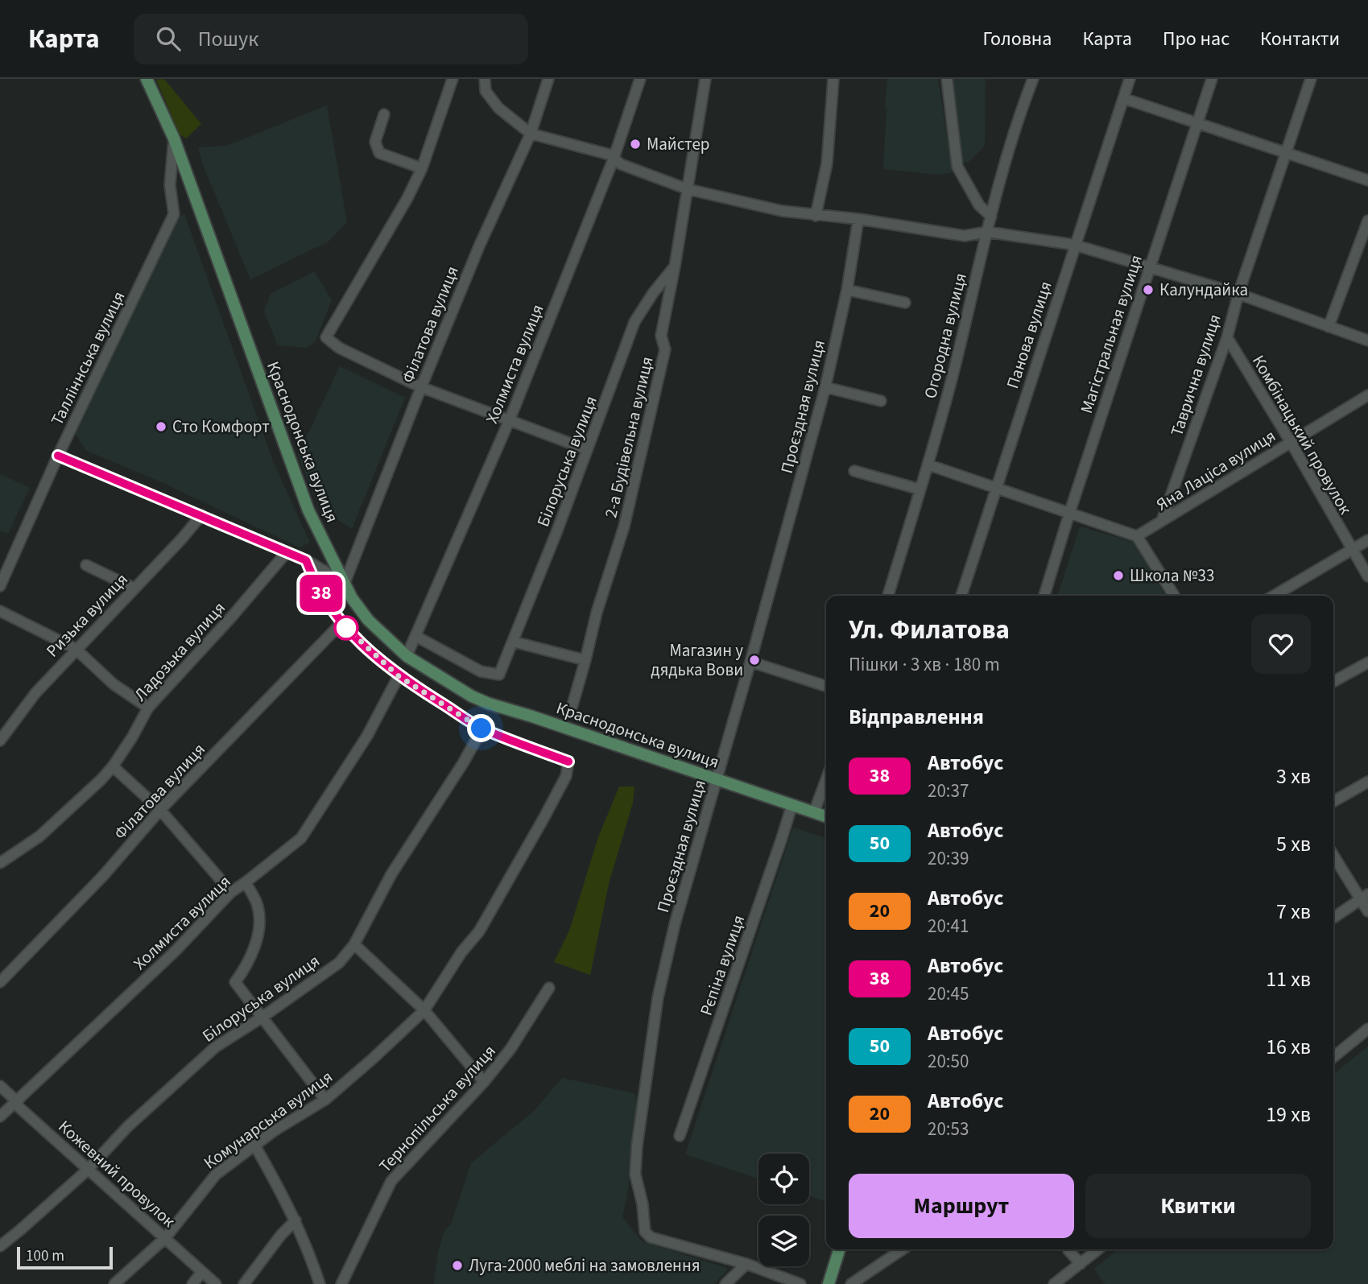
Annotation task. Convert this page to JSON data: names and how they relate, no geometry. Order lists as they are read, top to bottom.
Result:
{
  "streets": {
    "main road": ["Краснодонська вулиця"],
    "street": [
      "Філатова вулиця",
      "Магістральная вулиця",
      "Панова вулиця",
      "Огородна вулиця",
      "Талліннська вулиця",
      "Холмиста вулиця",
      "Таврична вулиця",
      "Проєздная вулиця",
      "Комбінацький провулок",
      "2-а Будівельна вулиця",
      "Білоруська вулиця",
      "Яна Лаціса вулиця",
      "Ризька вулиця",
      "Ладозька вулиця",
      "Рєпіна вулиця",
      "Тернопільська вулиця",
      "Комунарська вулиця",
      "Кожевний провулок"
    ]
  },
  "crossings": [
    ["Філатова вулиця", "Краснодонська вулиця"],
    ["Талліннська вулиця", "Краснодонська вулиця"],
    ["Холмиста вулиця", "Краснодонська вулиця"],
    ["Холмиста вулиця", "Білоруська вулиця"],
    ["Холмиста вулиця", "Кожевний провулок"],
    ["Таврична вулиця", "Комбінацький провулок"],
    ["Таврична вулиця", "Яна Лаціса вулиця"],
    ["Проєздная вулиця", "Краснодонська вулиця"],
    ["Комбінацький провулок", "Яна Лаціса вулиця"],
    ["2-а Будівельна вулиця", "Білоруська вулиця"],
    ["Краснодонська вулиця", "Рєпіна вулиця"],
    ["Білоруська вулиця", "Кожевний провулок"],
    ["Комунарська вулиця", "Кожевний провулок"]
  ],
  "places": [
    "Майстер",
    "Калундайка",
    "Сто Комфорт",
    "Школа №33",
    "Магазин у дядька Вови",
    "Луга-2000 меблі на замовлення"
  ],
  "lines": ["bus line 38"],
  "scale_bar": "100 m",
  "page": {
    "header": "Карта",
    "search": "Пошук",
    "nav": [
      "Головна",
      "Карта",
      "Про нас",
      "Контакти"
    ],
    "on_map": "38",
    "heading": [
      ["Ул. Филатова", "Пішки · 3 хв · 180 m"],
      "Відправлення"
    ],
    "list": [
      {
        "mark": "38",
        "name": "Автобус",
        "note": "20:37",
        "value": "3 хв"
      },
      {
        "mark": "50",
        "name": "Автобус",
        "note": "20:39",
        "value": "5 хв"
      },
      {
        "mark": "20",
        "name": "Автобус",
        "note": "20:41",
        "value": "7 хв"
      },
      {
        "mark": "38",
        "name": "Автобус",
        "note": "20:45",
        "value": "11 хв"
      },
      {
        "mark": "50",
        "name": "Автобус",
        "note": "20:50",
        "value": "16 хв"
      },
      {
        "mark": "20",
        "name": "Автобус",
        "note": "20:53",
        "value": "19 хв"
      }
    ],
    "buttons": ["Маршрут", "Квитки"],
    "scale": "100 m"
  }
}
